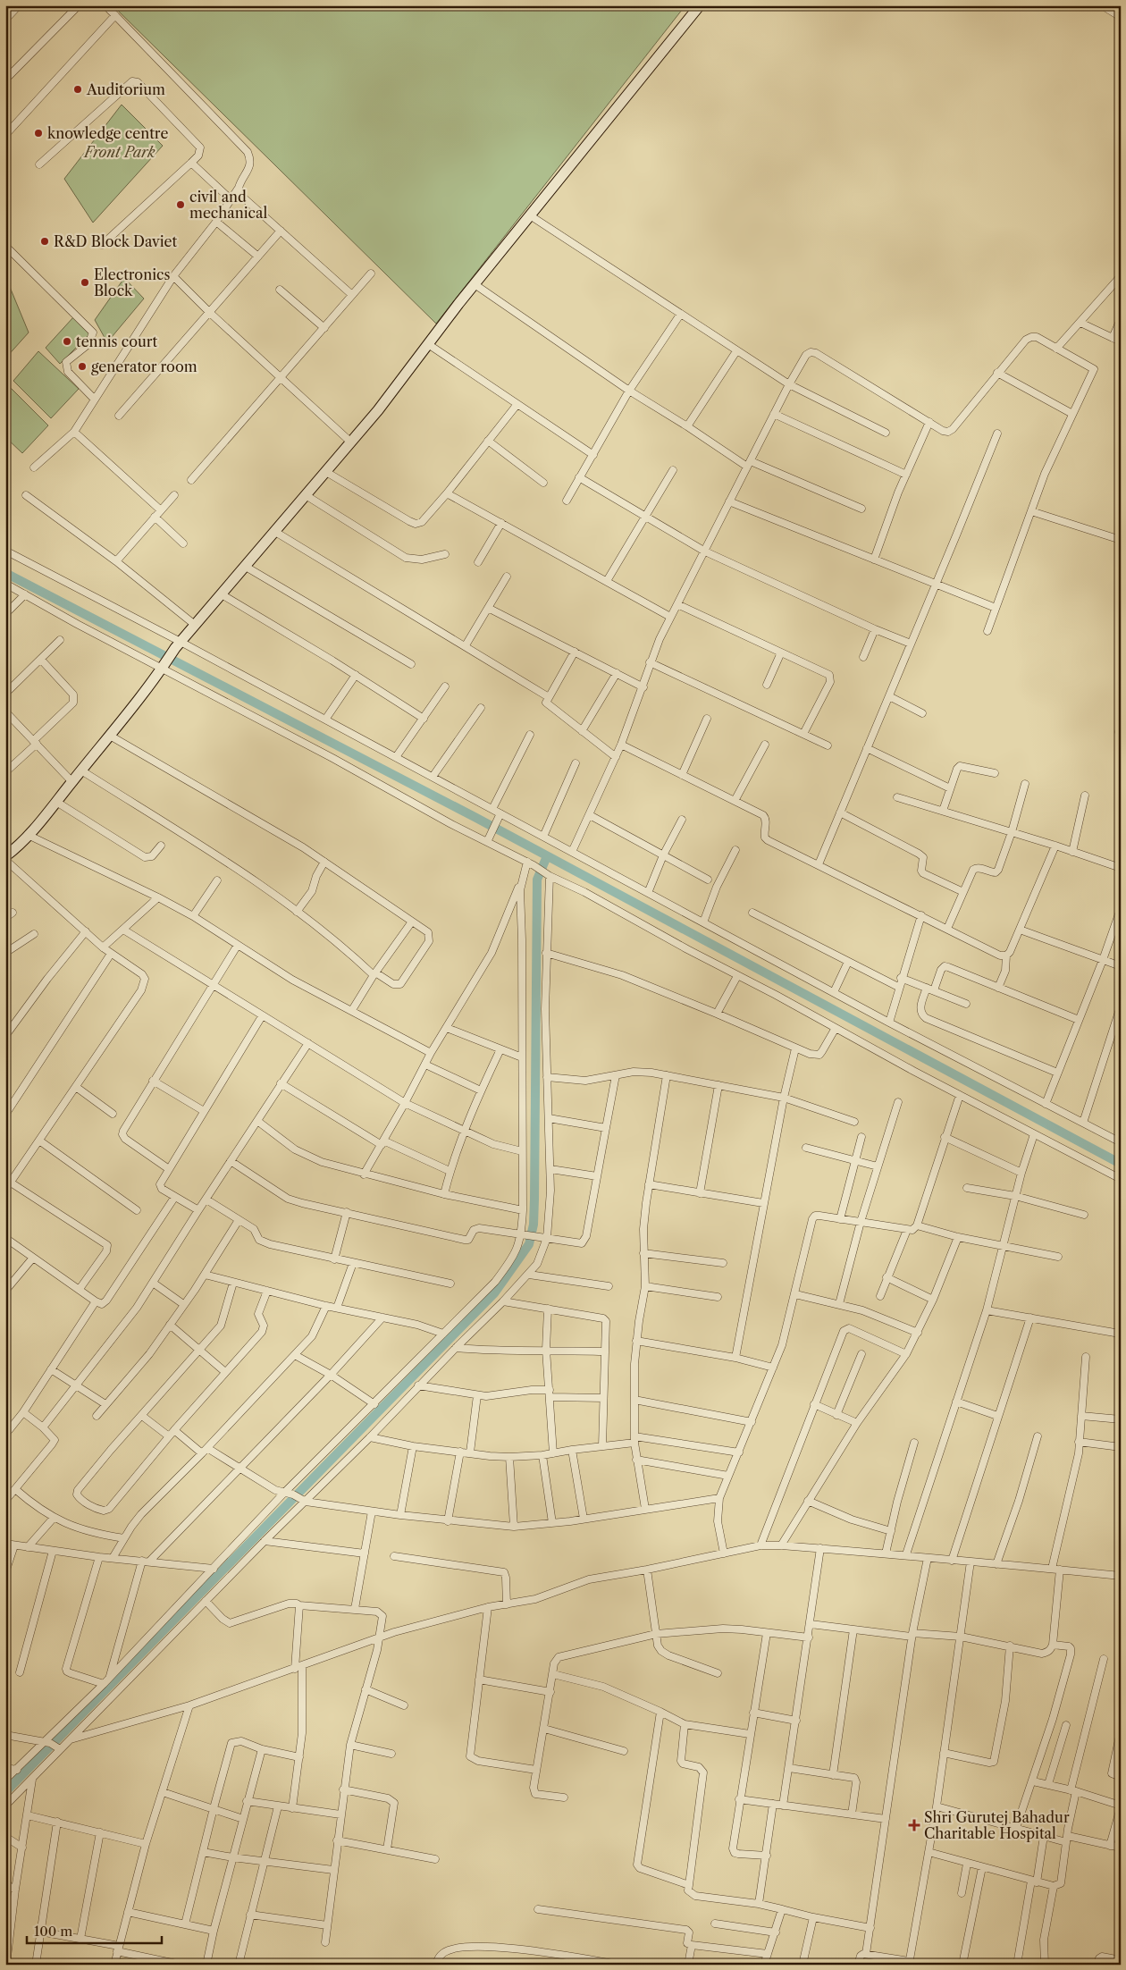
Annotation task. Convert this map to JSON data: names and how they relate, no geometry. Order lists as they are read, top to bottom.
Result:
{
  "parks": ["Front Park"],
  "places": {
    "other": [
      "Auditorium",
      "knowledge centre",
      "civil and mechanical",
      "R&D Block Daviet",
      "Electronics Block",
      "tennis court",
      "generator room"
    ],
    "health": ["Shri Gurutej Bahadur Charitable Hospital"]
  },
  "scale_bar": "100 m"
}
